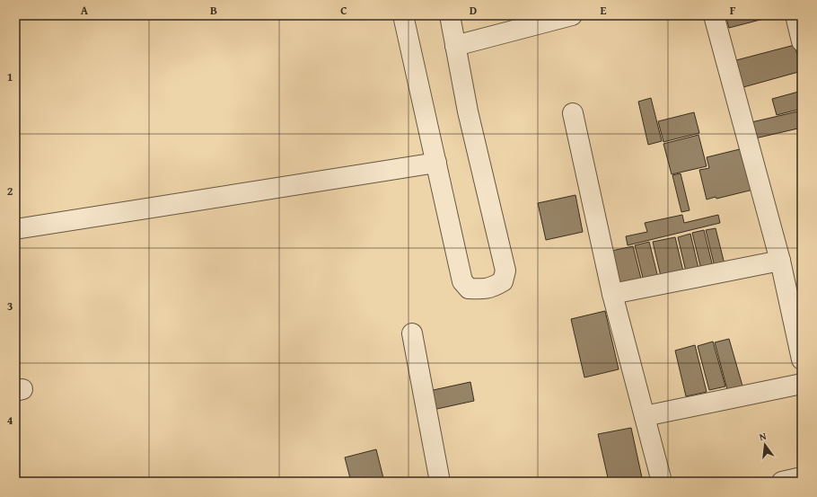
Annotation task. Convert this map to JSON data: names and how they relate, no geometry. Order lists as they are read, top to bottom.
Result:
{
  "north": "top",
  "grid": {
    "columns": [
      "A",
      "B",
      "C",
      "D",
      "E",
      "F"
    ],
    "rows": [
      "1",
      "2",
      "3",
      "4"
    ]
  }
}
